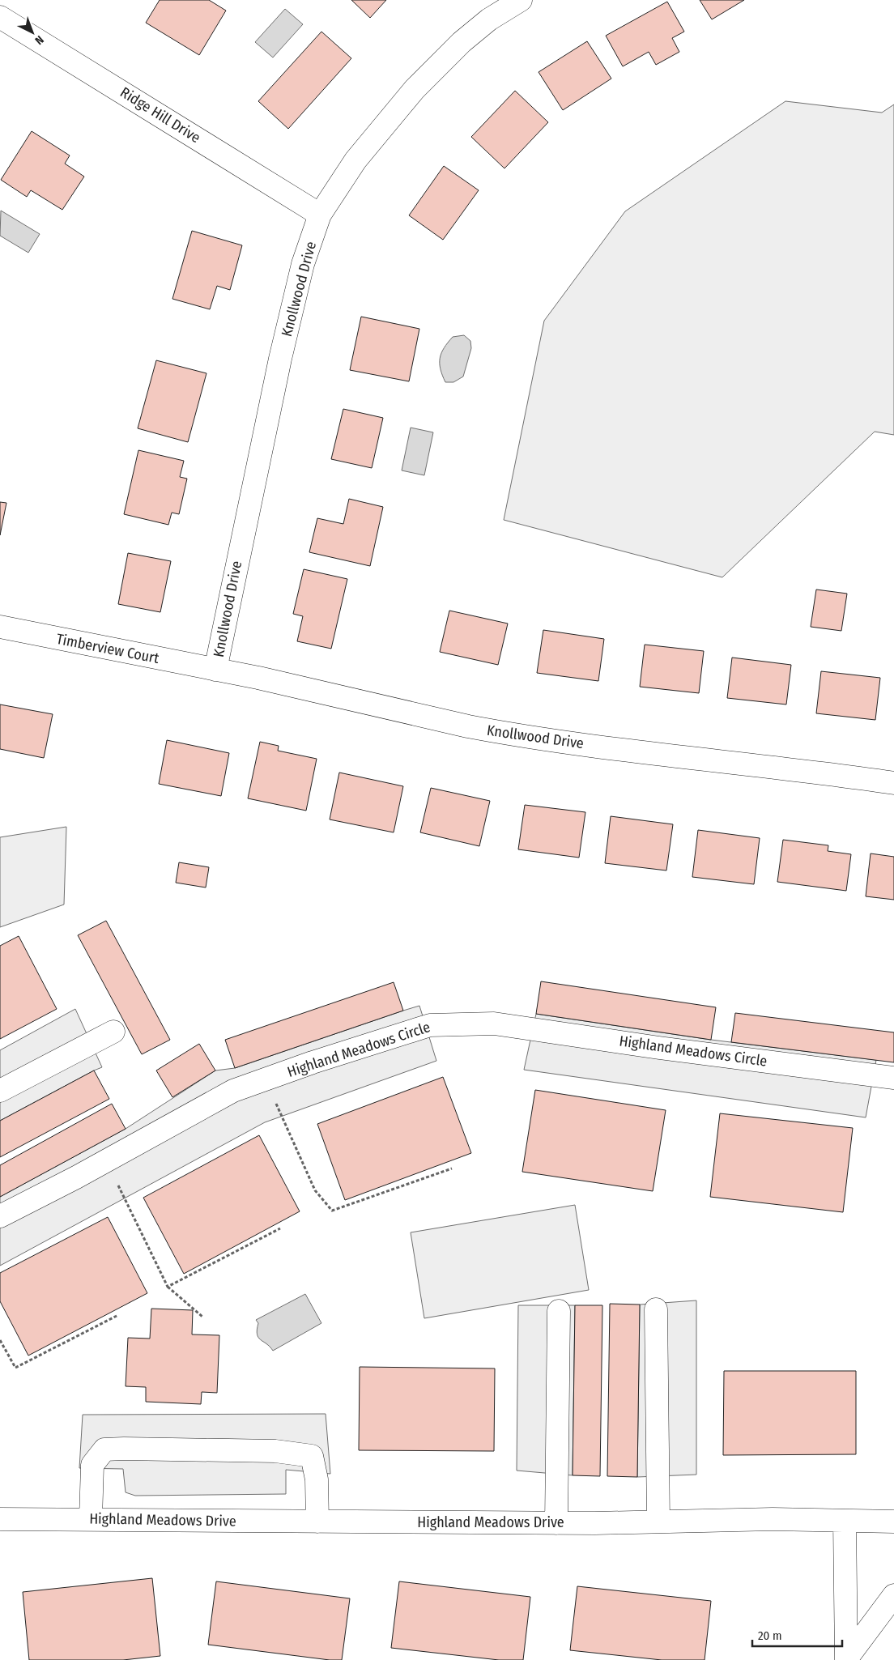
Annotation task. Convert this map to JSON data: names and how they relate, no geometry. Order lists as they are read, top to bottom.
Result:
{
  "streets": {
    "street": [
      "Ridge Hill Drive",
      "Knollwood Drive",
      "Timberview Court",
      "Highland Meadows Circle",
      "Highland Meadows Drive"
    ]
  },
  "crossings": [
    ["Ridge Hill Drive", "Knollwood Drive"],
    ["Knollwood Drive", "Timberview Court"]
  ],
  "scale_bar": "20 m",
  "north": "bottom right"
}
